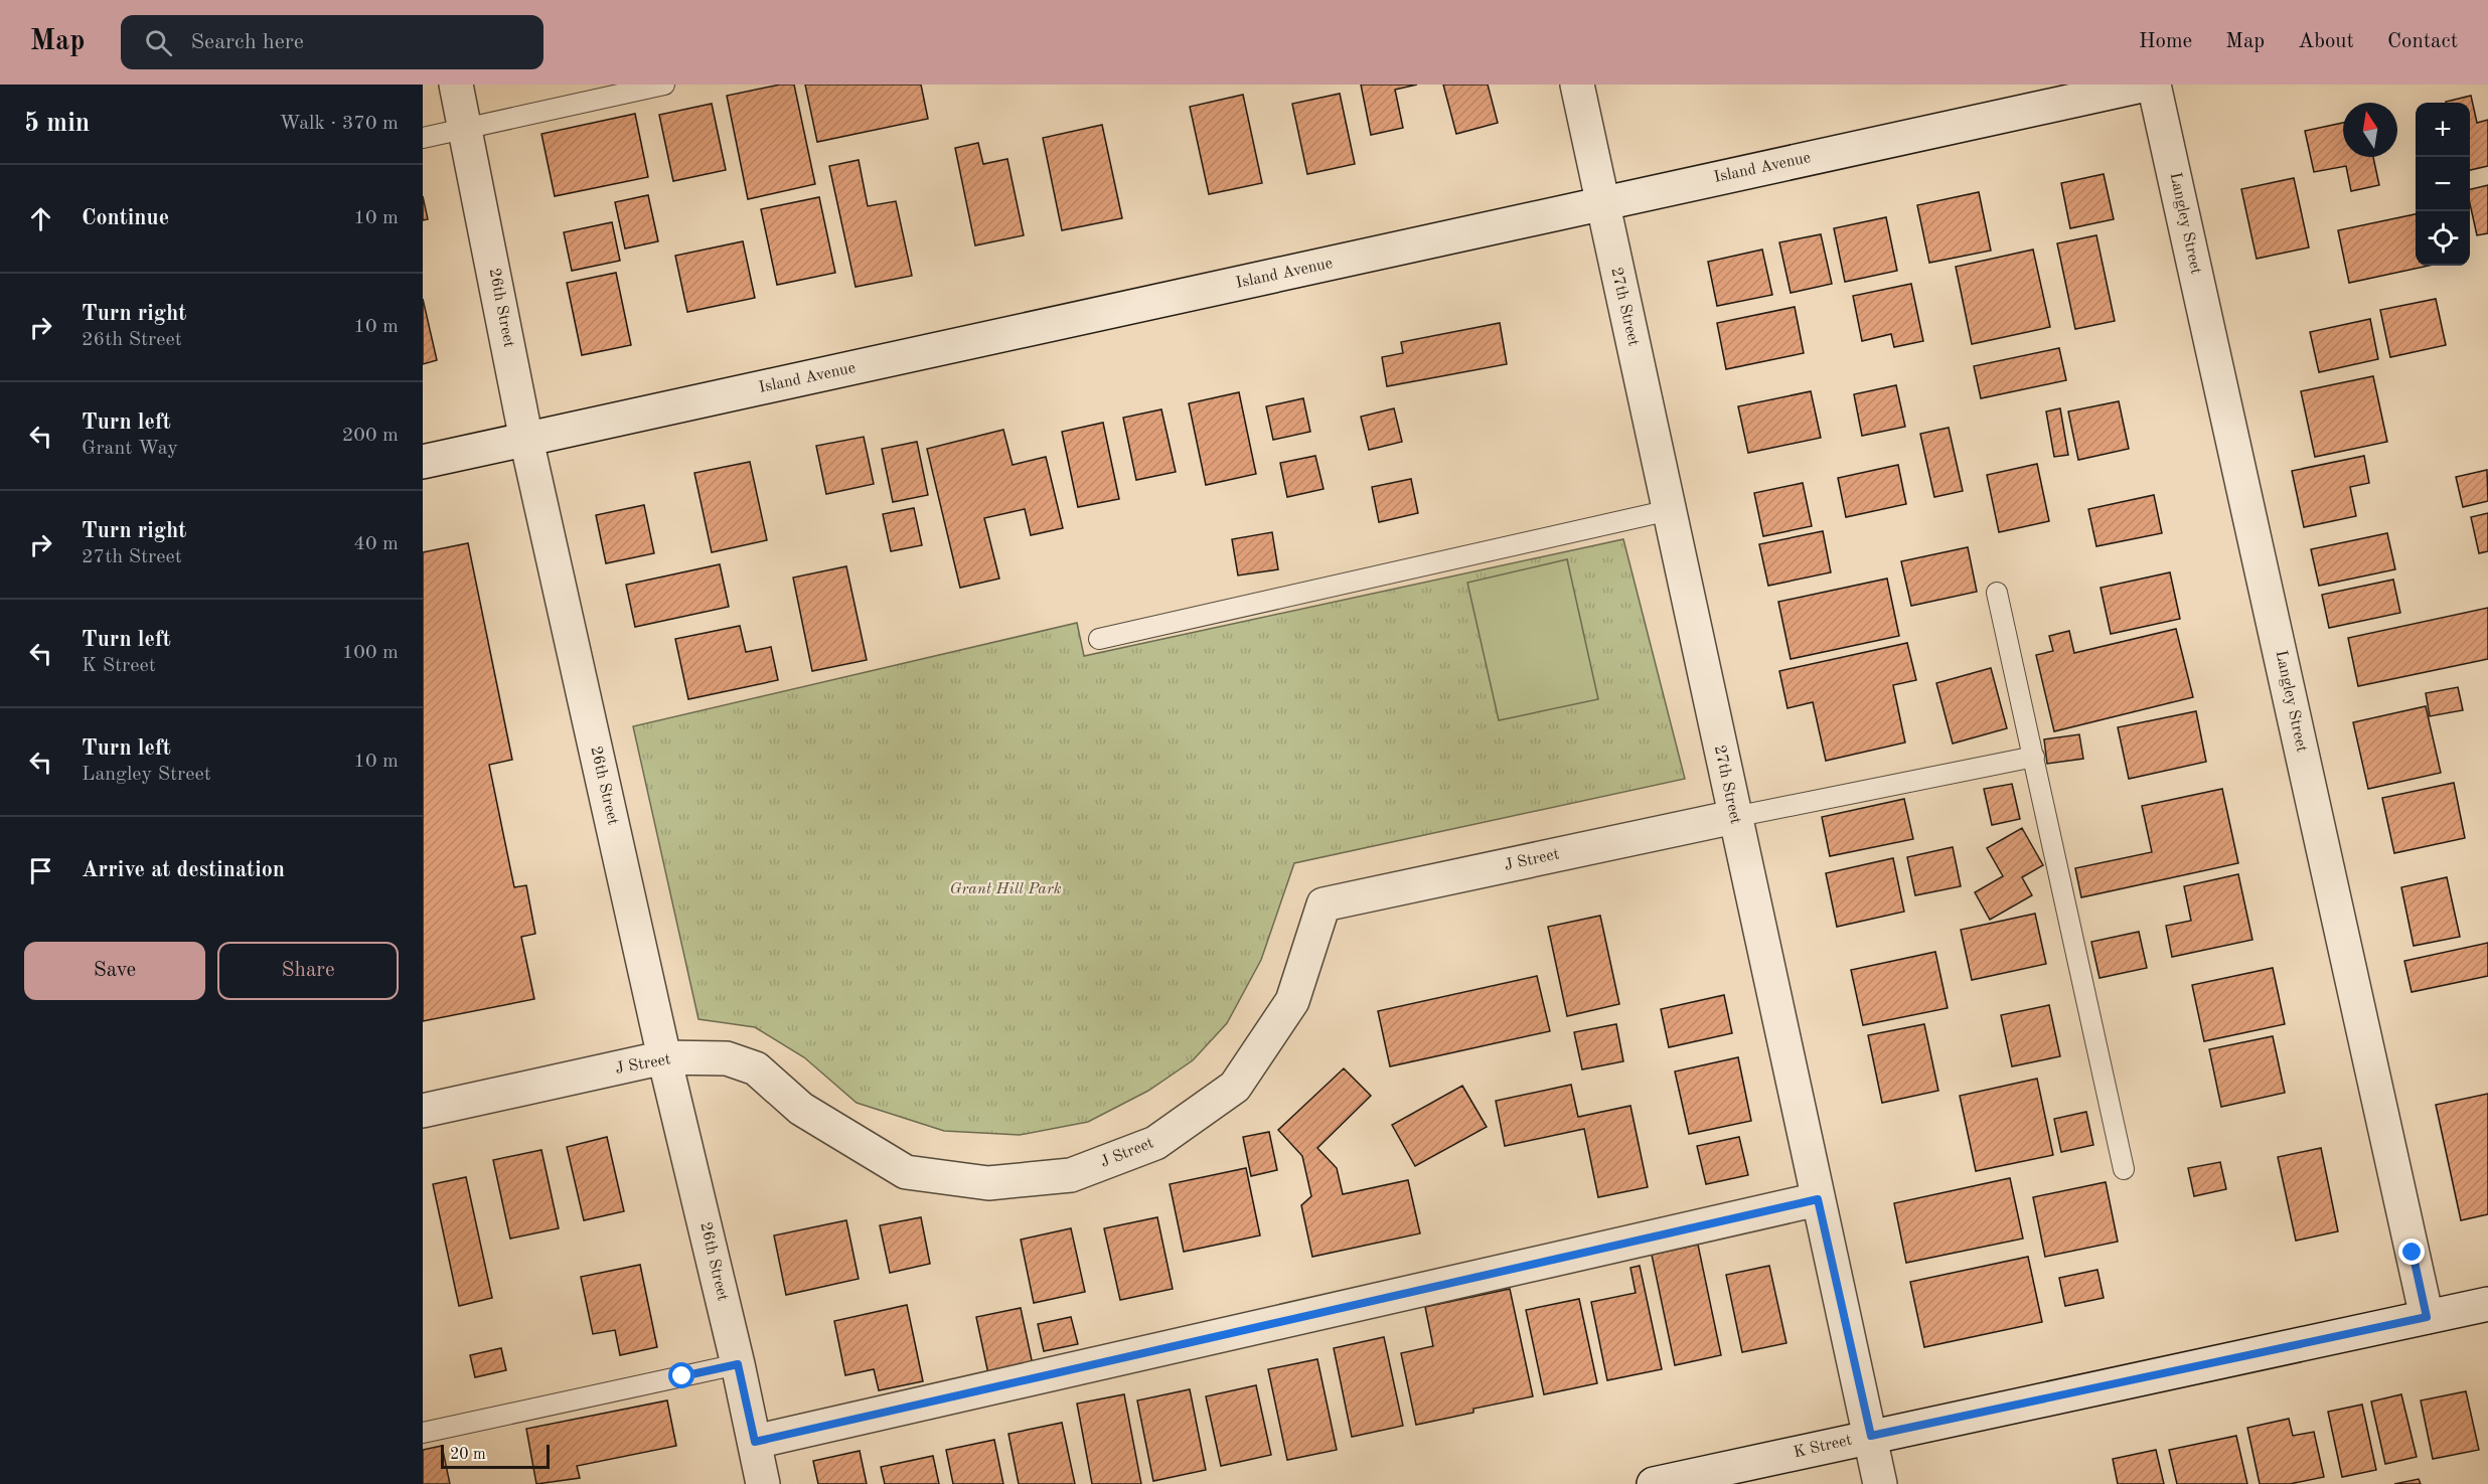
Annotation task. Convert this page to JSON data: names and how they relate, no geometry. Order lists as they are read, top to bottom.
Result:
{
  "streets": {
    "street": [
      "Island Avenue",
      "Langley Street",
      "27th Street",
      "26th Street",
      "J Street",
      "K Street"
    ]
  },
  "crossings": [
    ["Island Avenue", "27th Street"],
    ["Island Avenue", "26th Street"],
    ["Langley Street", "K Street"],
    ["27th Street", "J Street"],
    ["27th Street", "K Street"],
    ["26th Street", "J Street"]
  ],
  "parks": ["Grant Hill Park"],
  "scale_bar": "20 m",
  "north": "top",
  "page": {
    "header": "Map",
    "search": "Search here",
    "nav": [
      "Home",
      "Map",
      "About",
      "Contact"
    ],
    "heading": ["5 min", "Walk · 370 m"],
    "map_buttons": ["+", "−"],
    "list": [
      ["Continue", "10 m"],
      ["Turn right", "26th Street", "10 m"],
      ["Turn left", "Grant Way", "200 m"],
      ["Turn right", "27th Street", "40 m"],
      ["Turn left", "K Street", "100 m"],
      ["Turn left", "Langley Street", "10 m"],
      "Arrive at destination"
    ],
    "buttons": ["Save", "Share"],
    "scale": "20 m"
  }
}
